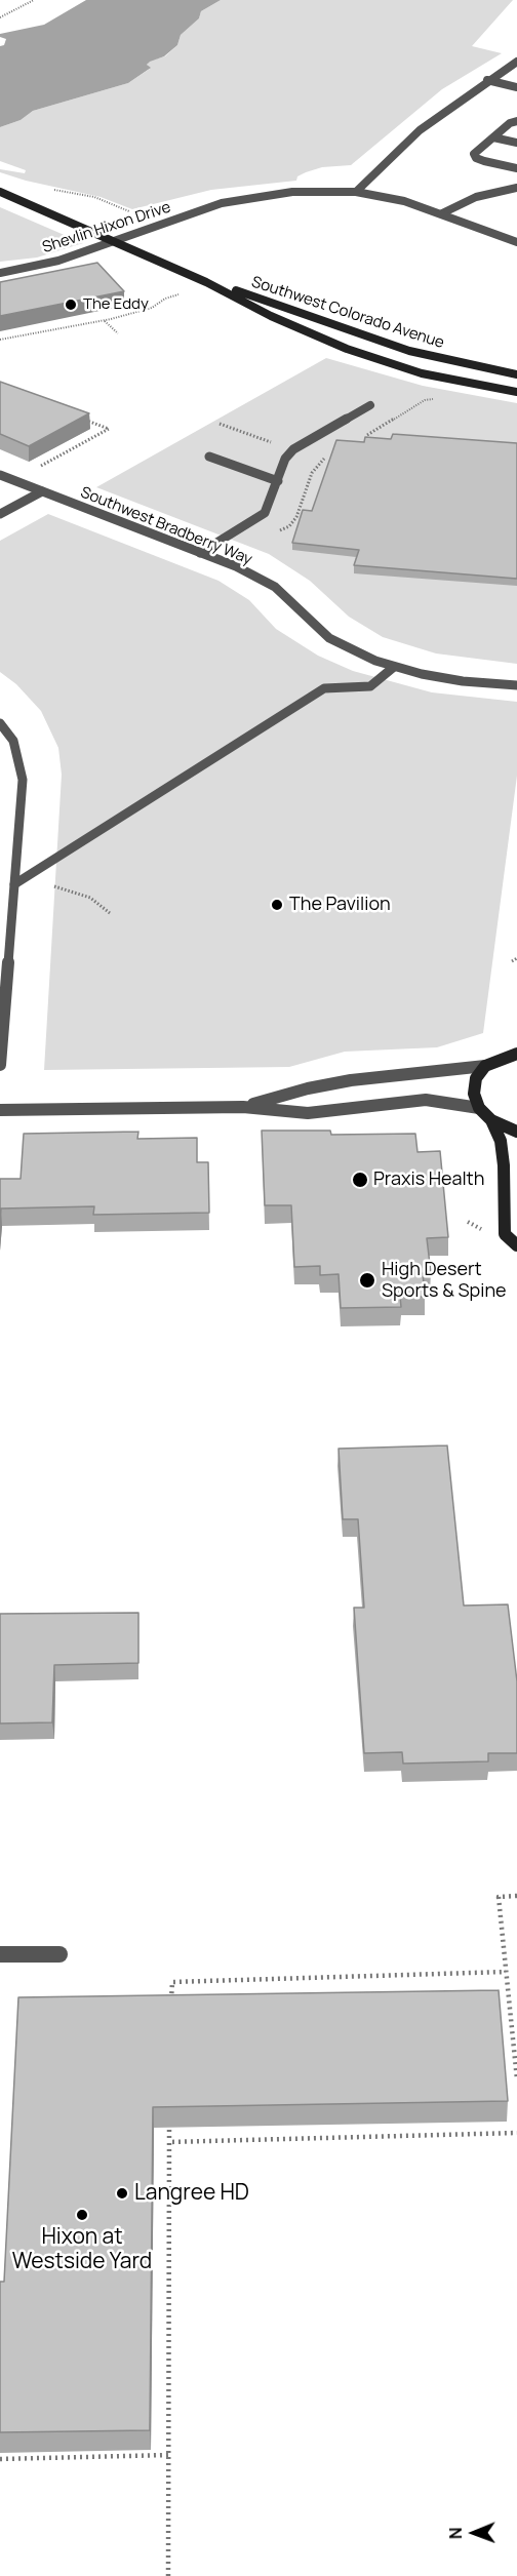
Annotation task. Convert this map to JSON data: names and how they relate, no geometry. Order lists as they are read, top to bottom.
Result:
{
  "streets": {
    "main road": ["Southwest Colorado Avenue"],
    "street": ["Shevlin Hixon Drive", "Southwest Bradberry Way"]
  },
  "places": [
    "The Eddy",
    "The Pavilion",
    "Praxis Health",
    "High Desert Sports & Spine",
    "Langree HD",
    "Hixon at Westside Yard"
  ],
  "north": "left"
}
